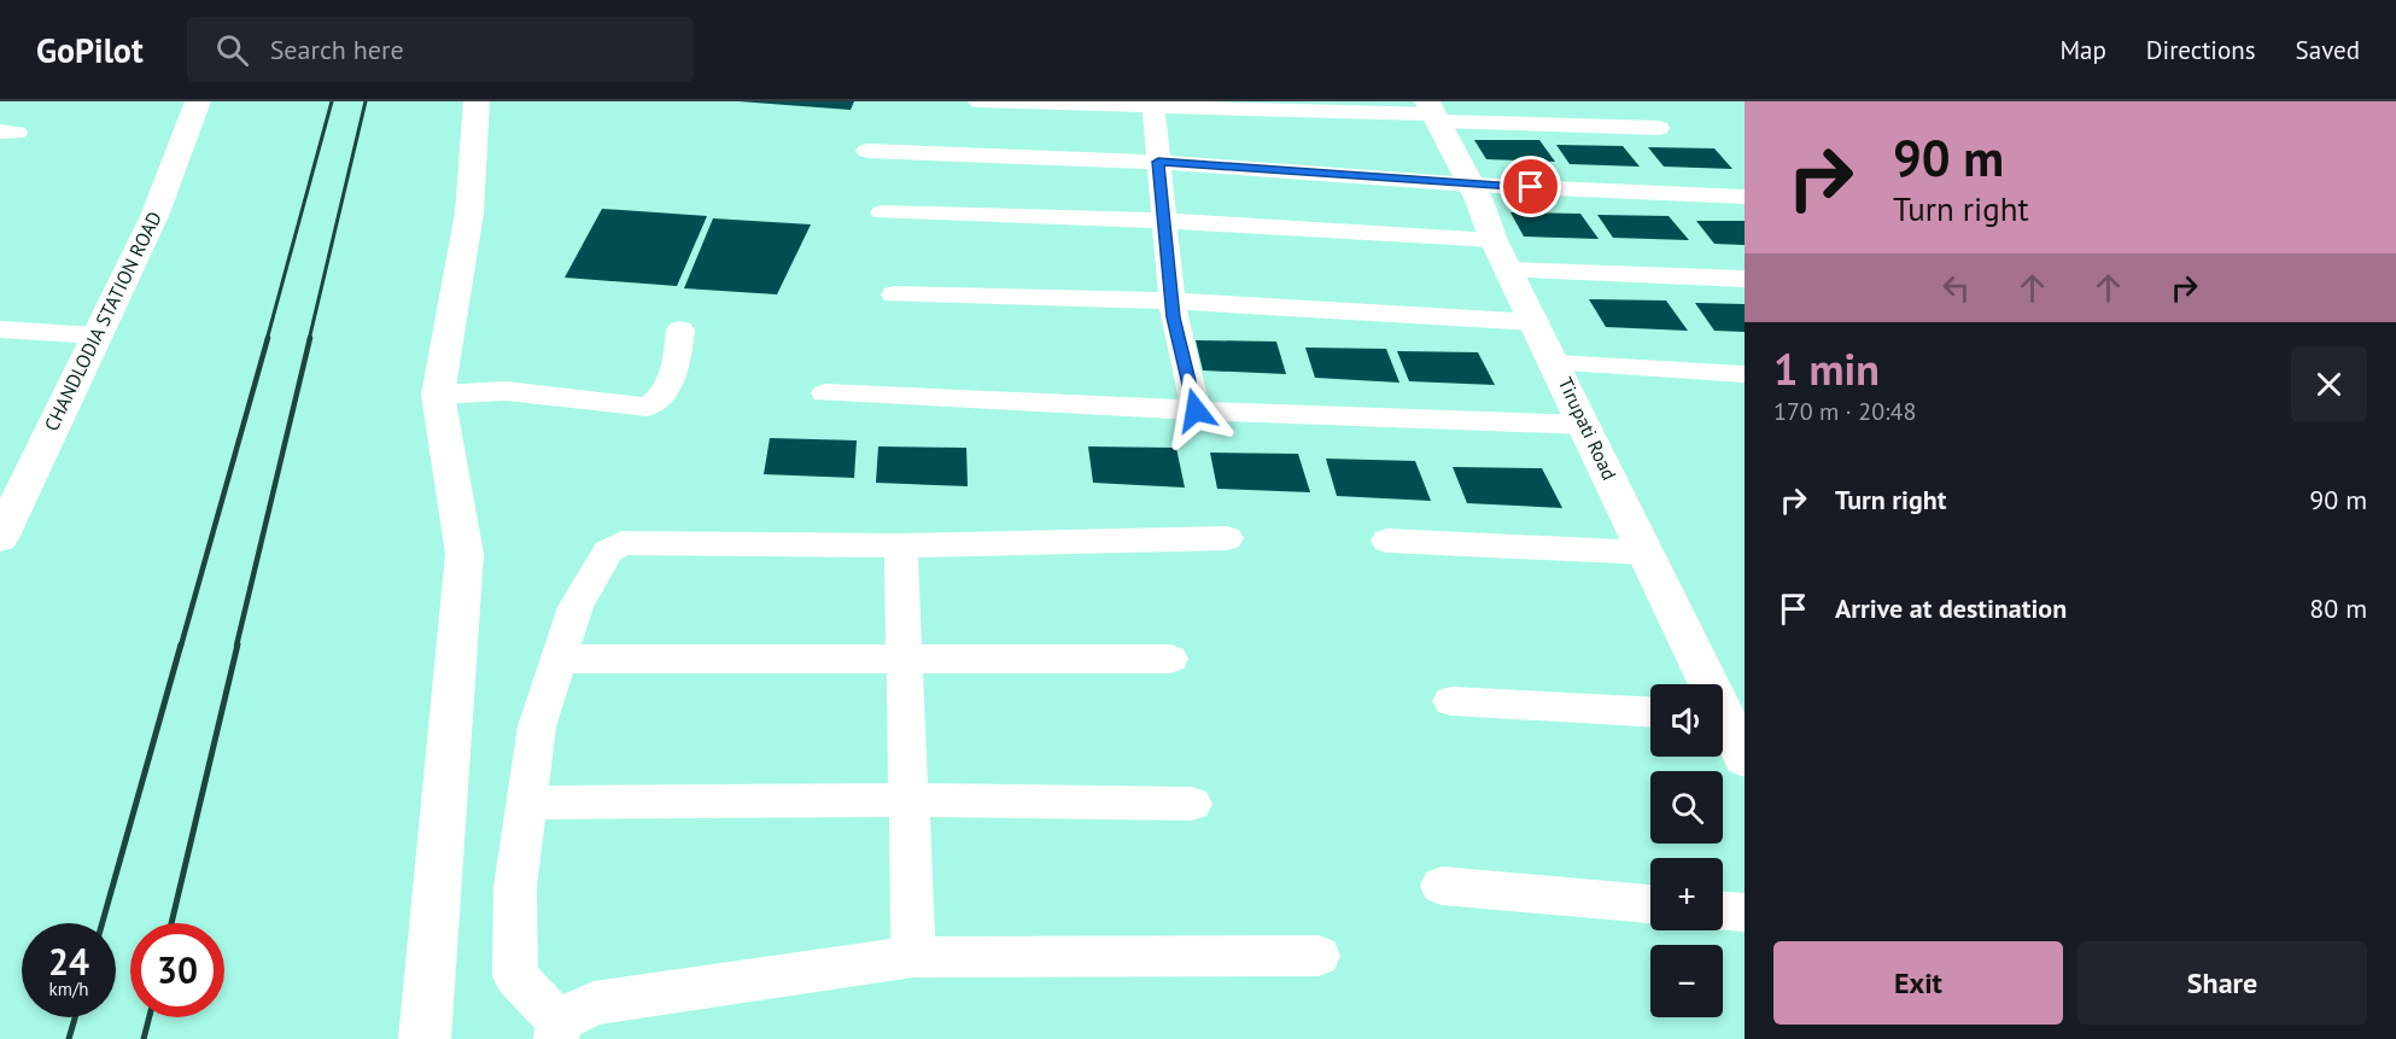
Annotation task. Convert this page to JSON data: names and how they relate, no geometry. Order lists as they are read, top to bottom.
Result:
{
  "streets": {
    "street": ["CHANDLODIA STATION ROAD", "Tirupati Road"]
  },
  "page": {
    "header": "GoPilot",
    "search": "Search here",
    "nav": ["Map", "Directions", "Saved"],
    "turn": ["90 m", "Turn right"],
    "heading": ["1 min", "170 m · 20:48"],
    "list": [
      {
        "name": "Turn right",
        "value": "90 m"
      },
      {
        "name": "Arrive at destination",
        "value": "80 m"
      }
    ],
    "map_buttons": ["+", "−"],
    "speed": "24 km/h",
    "limit": "30",
    "buttons": ["Exit", "Share"]
  }
}
